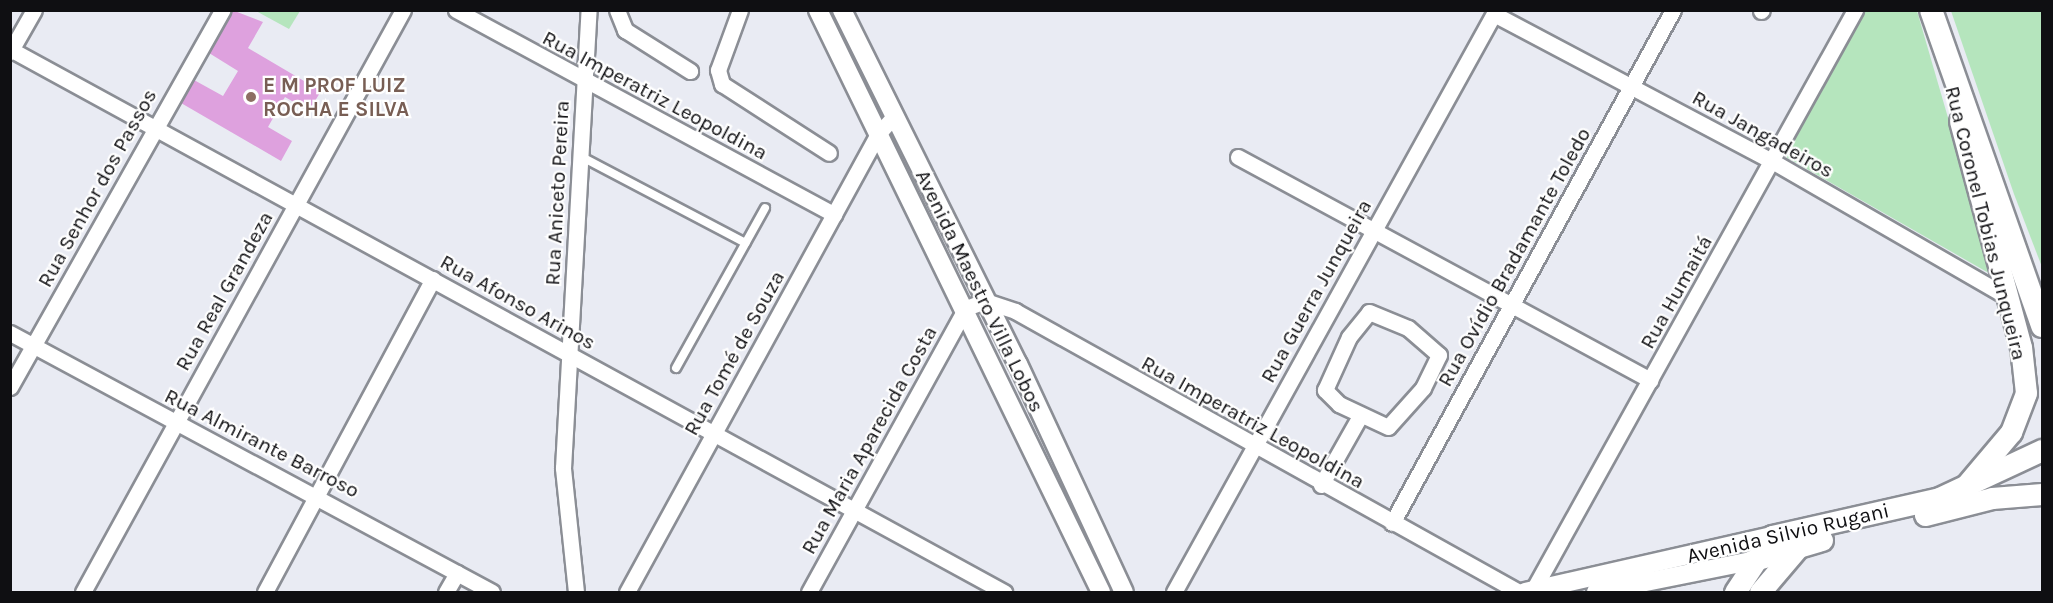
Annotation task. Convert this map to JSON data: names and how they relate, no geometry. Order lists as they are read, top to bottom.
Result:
{
  "streets": {
    "main road": ["Rua Coronel Tobias Junqueira", "Avenida Silvio Rugani"],
    "street": [
      "Rua Imperatriz Leopoldina",
      "Rua Jangadeiros",
      "Rua Senhor dos Passos",
      "Rua Aniceto Pereira",
      "Rua Ovídio Bradamante Toledo",
      "Rua Real Grandeza",
      "Avenida Maestro Villa Lobos",
      "Rua Guerra Junqueira",
      "Rua Humaitá",
      "Rua Afonso Arinos",
      "Rua Tomé de Souza",
      "Rua Maria Aparecida Costa",
      "Rua Almirante Barroso"
    ]
  },
  "crossings": [
    ["Rua Imperatriz Leopoldina", "Rua Aniceto Pereira"],
    ["Rua Imperatriz Leopoldina", "Rua Ovídio Bradamante Toledo"],
    ["Rua Imperatriz Leopoldina", "Rua Guerra Junqueira"],
    ["Rua Imperatriz Leopoldina", "Rua Humaitá"],
    ["Rua Imperatriz Leopoldina", "Rua Tomé de Souza"],
    ["Rua Imperatriz Leopoldina", "Avenida Silvio Rugani"],
    ["Rua Jangadeiros", "Rua Coronel Tobias Junqueira"],
    ["Rua Jangadeiros", "Rua Ovídio Bradamante Toledo"],
    ["Rua Jangadeiros", "Rua Guerra Junqueira"],
    ["Rua Jangadeiros", "Rua Humaitá"],
    ["Rua Senhor dos Passos", "Rua Afonso Arinos"],
    ["Rua Senhor dos Passos", "Rua Almirante Barroso"],
    ["Rua Aniceto Pereira", "Rua Afonso Arinos"],
    ["Rua Coronel Tobias Junqueira", "Avenida Silvio Rugani"],
    ["Rua Real Grandeza", "Rua Afonso Arinos"],
    ["Rua Real Grandeza", "Rua Almirante Barroso"],
    ["Avenida Maestro Villa Lobos", "Rua Tomé de Souza"],
    ["Avenida Maestro Villa Lobos", "Rua Maria Aparecida Costa"],
    ["Rua Humaitá", "Avenida Silvio Rugani"],
    ["Rua Afonso Arinos", "Rua Tomé de Souza"],
    ["Rua Afonso Arinos", "Rua Maria Aparecida Costa"]
  ],
  "places": ["E M PROF LUIZ ROCHA E SILVA"]
}
